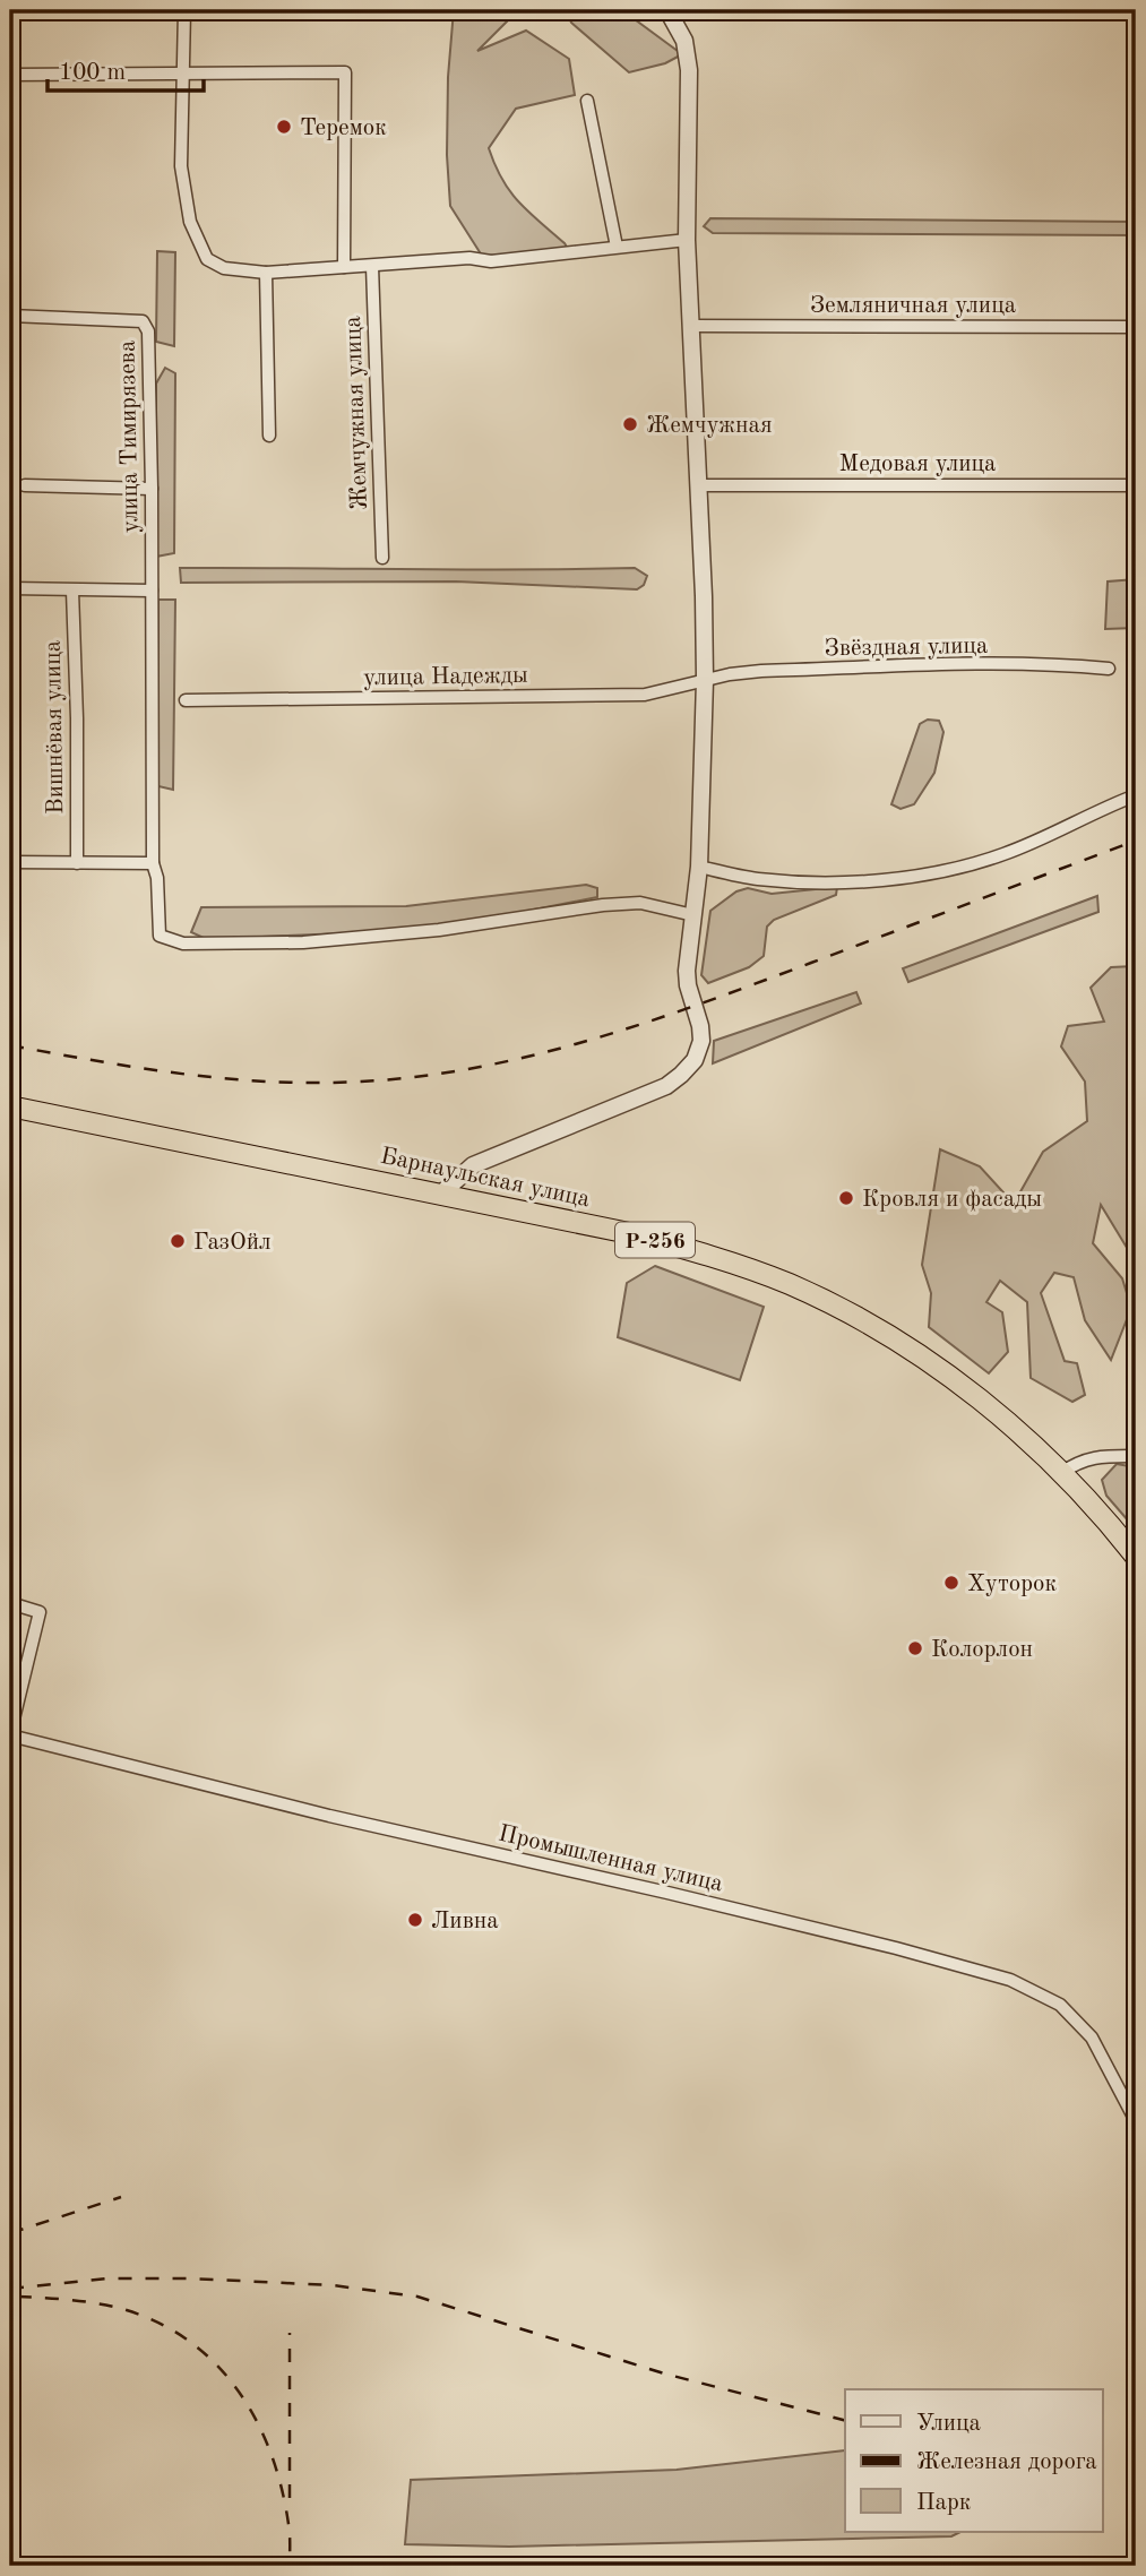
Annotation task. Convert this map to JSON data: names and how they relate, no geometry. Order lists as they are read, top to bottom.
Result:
{
  "streets": {
    "highway": ["Барнаульская улица", "Р-256"],
    "street": [
      "Земляничная улица",
      "Жемчужная улица",
      "улица Тимирязева",
      "Медовая улица",
      "Звёздная улица",
      "улица Надежды",
      "Вишнёвая улица",
      "Промышленная улица"
    ]
  },
  "crossings": [
    ["Звёздная улица", "улица Надежды"]
  ],
  "places": [
    "Теремок",
    "Жемчужная",
    "Кровля и фасады",
    "ГазОйл",
    "Хуторок",
    "Колорлон",
    "Ливна"
  ],
  "legend": ["Улица", "Железная дорога", "Парк"],
  "scale_bar": "100 m"
}
